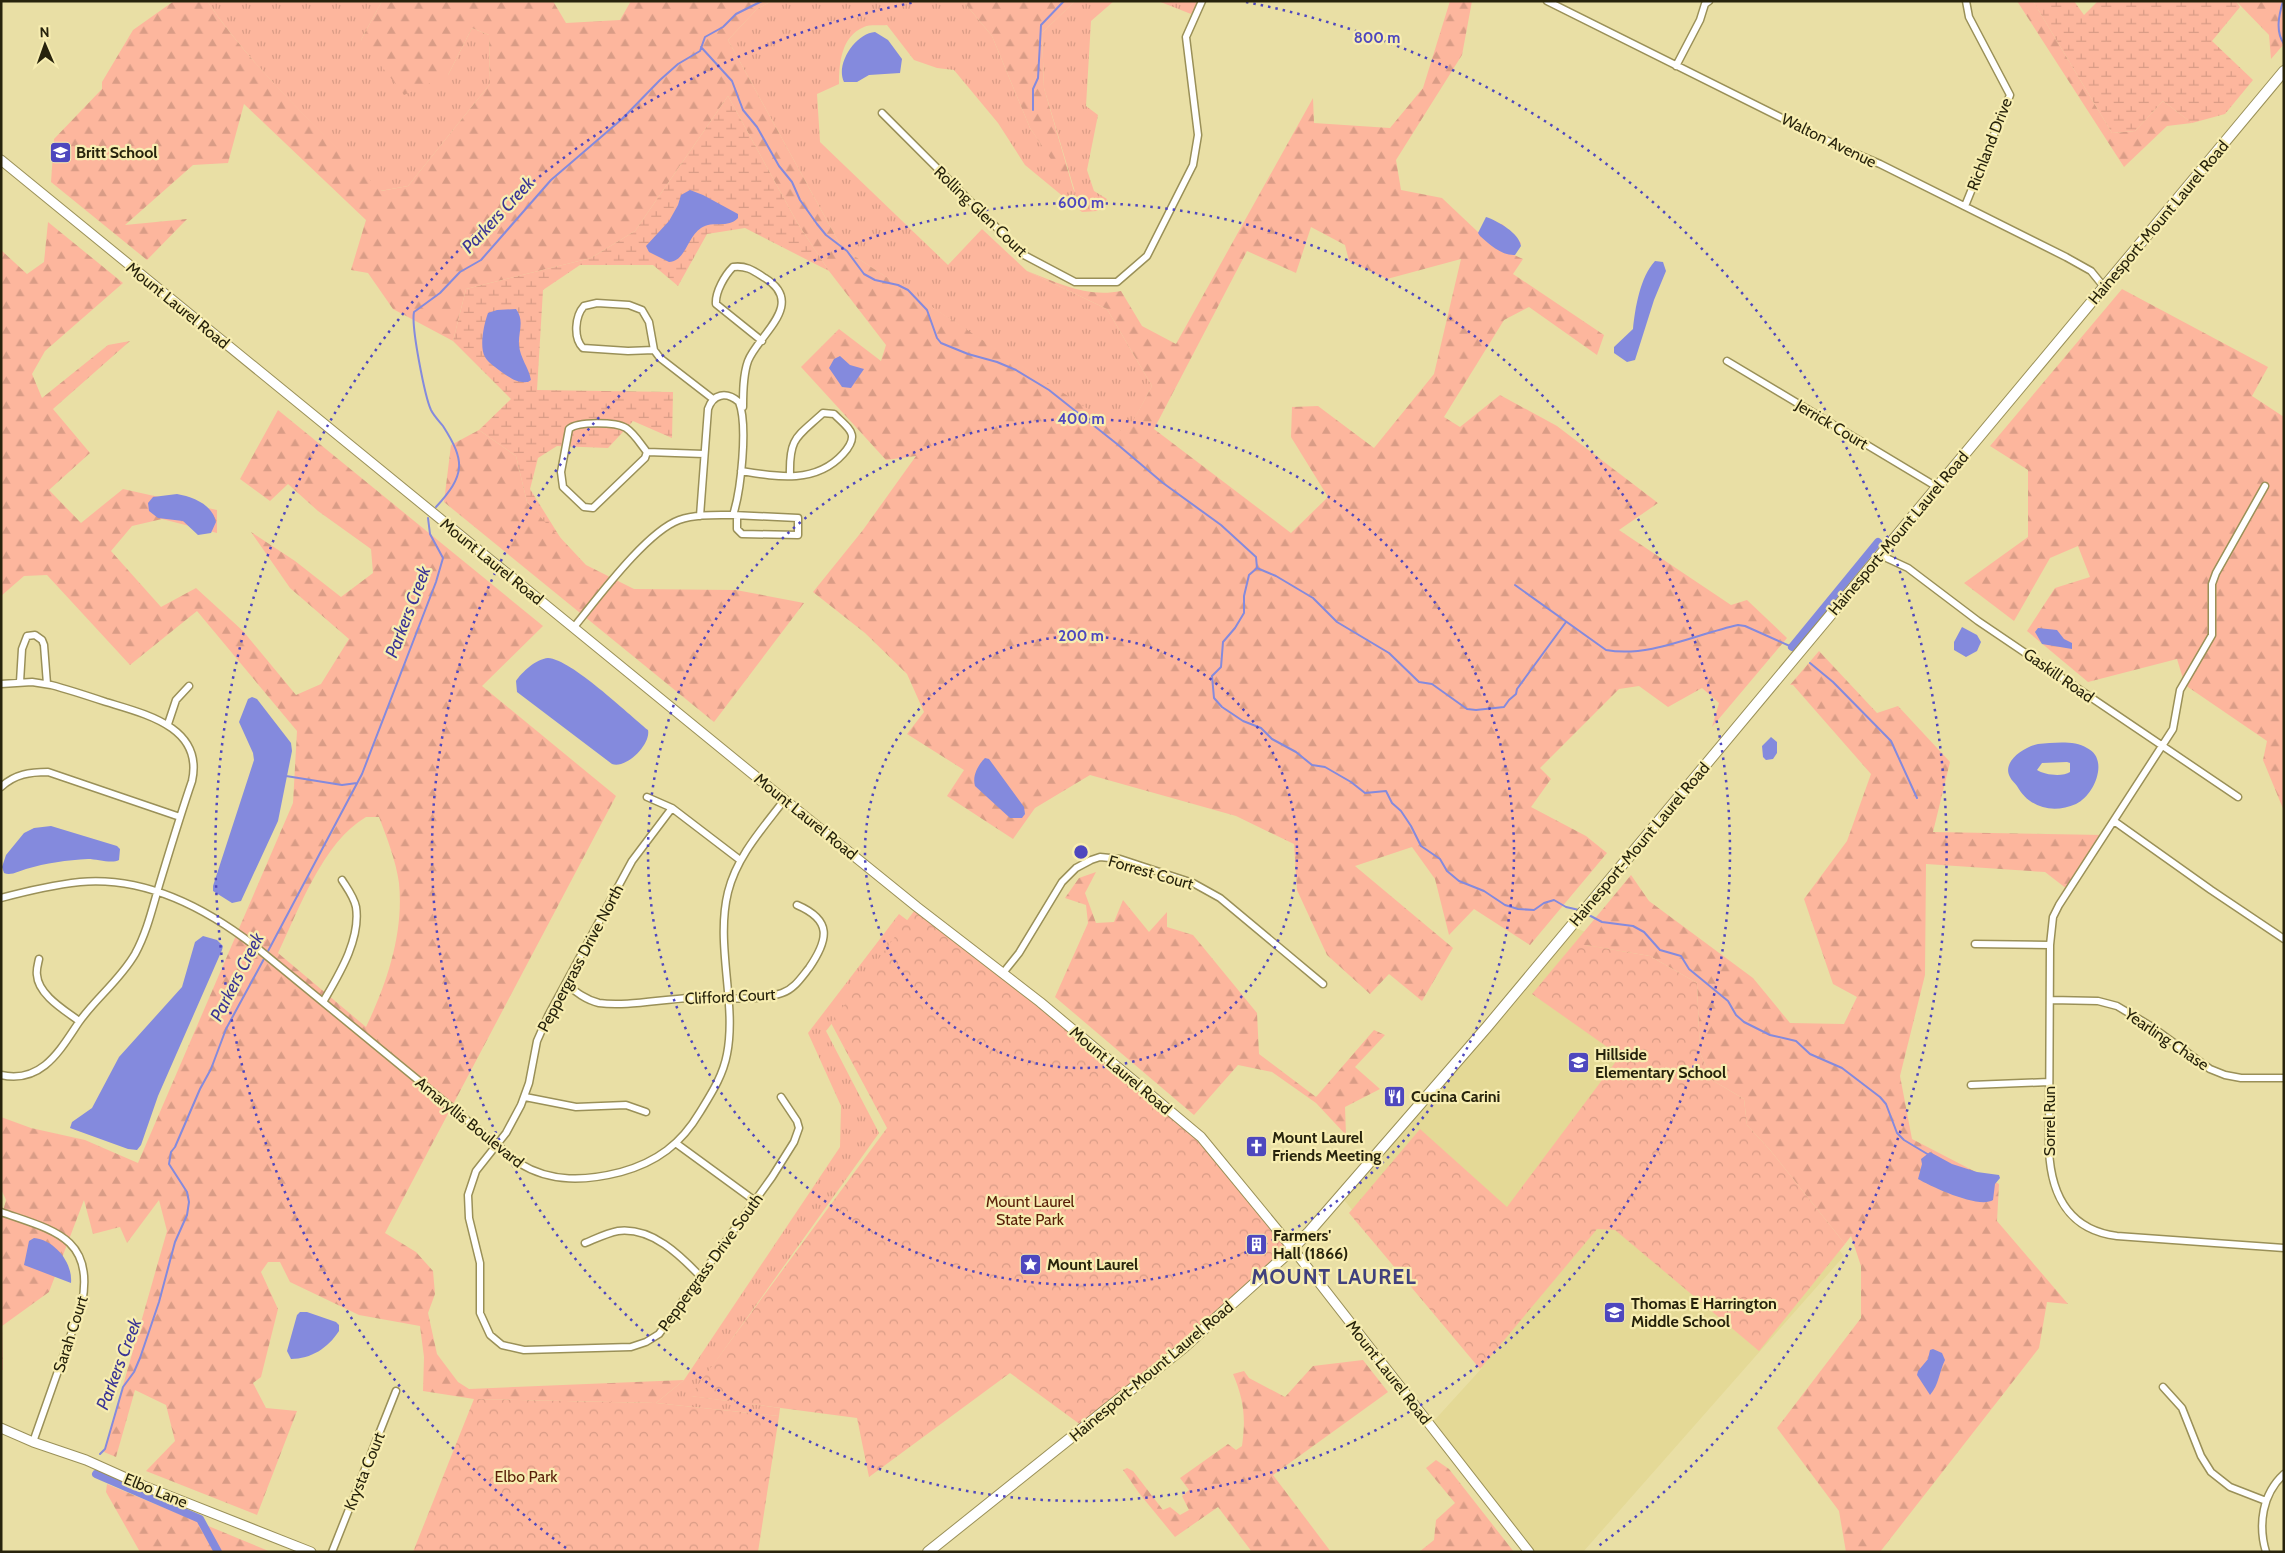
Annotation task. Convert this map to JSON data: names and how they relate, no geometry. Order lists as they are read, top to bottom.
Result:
{
  "streets": {
    "main road": ["Hainesport-Mount Laurel Road", "Mount Laurel Road", "Elbo Lane"],
    "street": [
      "Walton Avenue",
      "Richland Drive",
      "Rolling Glen Court",
      "Jerrick Court",
      "Gaskill Road",
      "Forrest Court",
      "Peppergrass Drive North",
      "Clifford Court",
      "Yearling Chase",
      "Sorrel Run",
      "Amaryllis Boulevard",
      "Peppergrass Drive South",
      "Sarah Court",
      "Krysta Court"
    ]
  },
  "crossings": [
    ["Walton Avenue", "Richland Drive"],
    ["Walton Avenue", "Hainesport-Mount Laurel Road"],
    ["Hainesport-Mount Laurel Road", "Mount Laurel Road"],
    ["Hainesport-Mount Laurel Road", "Jerrick Court"],
    ["Hainesport-Mount Laurel Road", "Gaskill Road"],
    ["Mount Laurel Road", "Forrest Court"],
    ["Mount Laurel Road", "Amaryllis Boulevard"],
    ["Gaskill Road", "Sorrel Run"],
    ["Peppergrass Drive North", "Clifford Court"],
    ["Peppergrass Drive North", "Amaryllis Boulevard"],
    ["Peppergrass Drive North", "Peppergrass Drive South"],
    ["Clifford Court", "Amaryllis Boulevard"],
    ["Yearling Chase", "Sorrel Run"],
    ["Amaryllis Boulevard", "Peppergrass Drive South"],
    ["Sarah Court", "Elbo Lane"]
  ],
  "districts": ["MOUNT LAUREL"],
  "water": ["Parkers Creek"],
  "parks": ["Mount Laurel State Park", "Elbo Park"],
  "places": {
    "school or university": ["Britt School", "Hillside Elementary School", "Thomas E Harrington Middle School"],
    "restaurant": ["Cucina Carini"],
    "church": ["Mount Laurel Friends Meeting"],
    "building": ["Farmers' Hall (1866)"],
    "place": ["Mount Laurel"]
  },
  "north": "top",
  "rings": [
    "800 m",
    "600 m",
    "400 m",
    "200 m"
  ]
}
